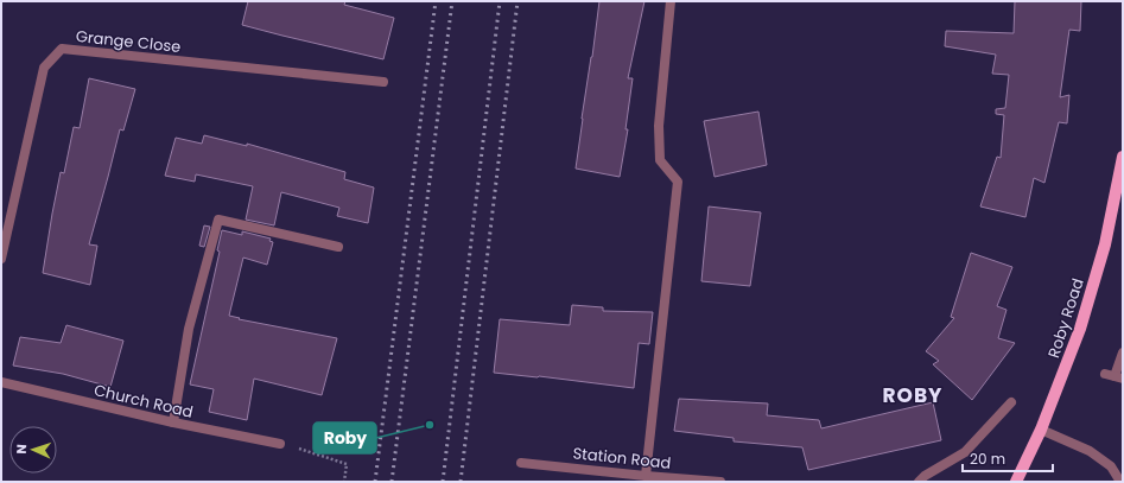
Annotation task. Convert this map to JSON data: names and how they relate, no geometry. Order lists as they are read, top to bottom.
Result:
{
  "streets": {
    "main road": ["Roby Road"],
    "street": ["Grange Close", "Church Road", "Station Road"]
  },
  "districts": ["ROBY"],
  "places": ["Roby"],
  "scale_bar": "20 m",
  "north": "left"
}
